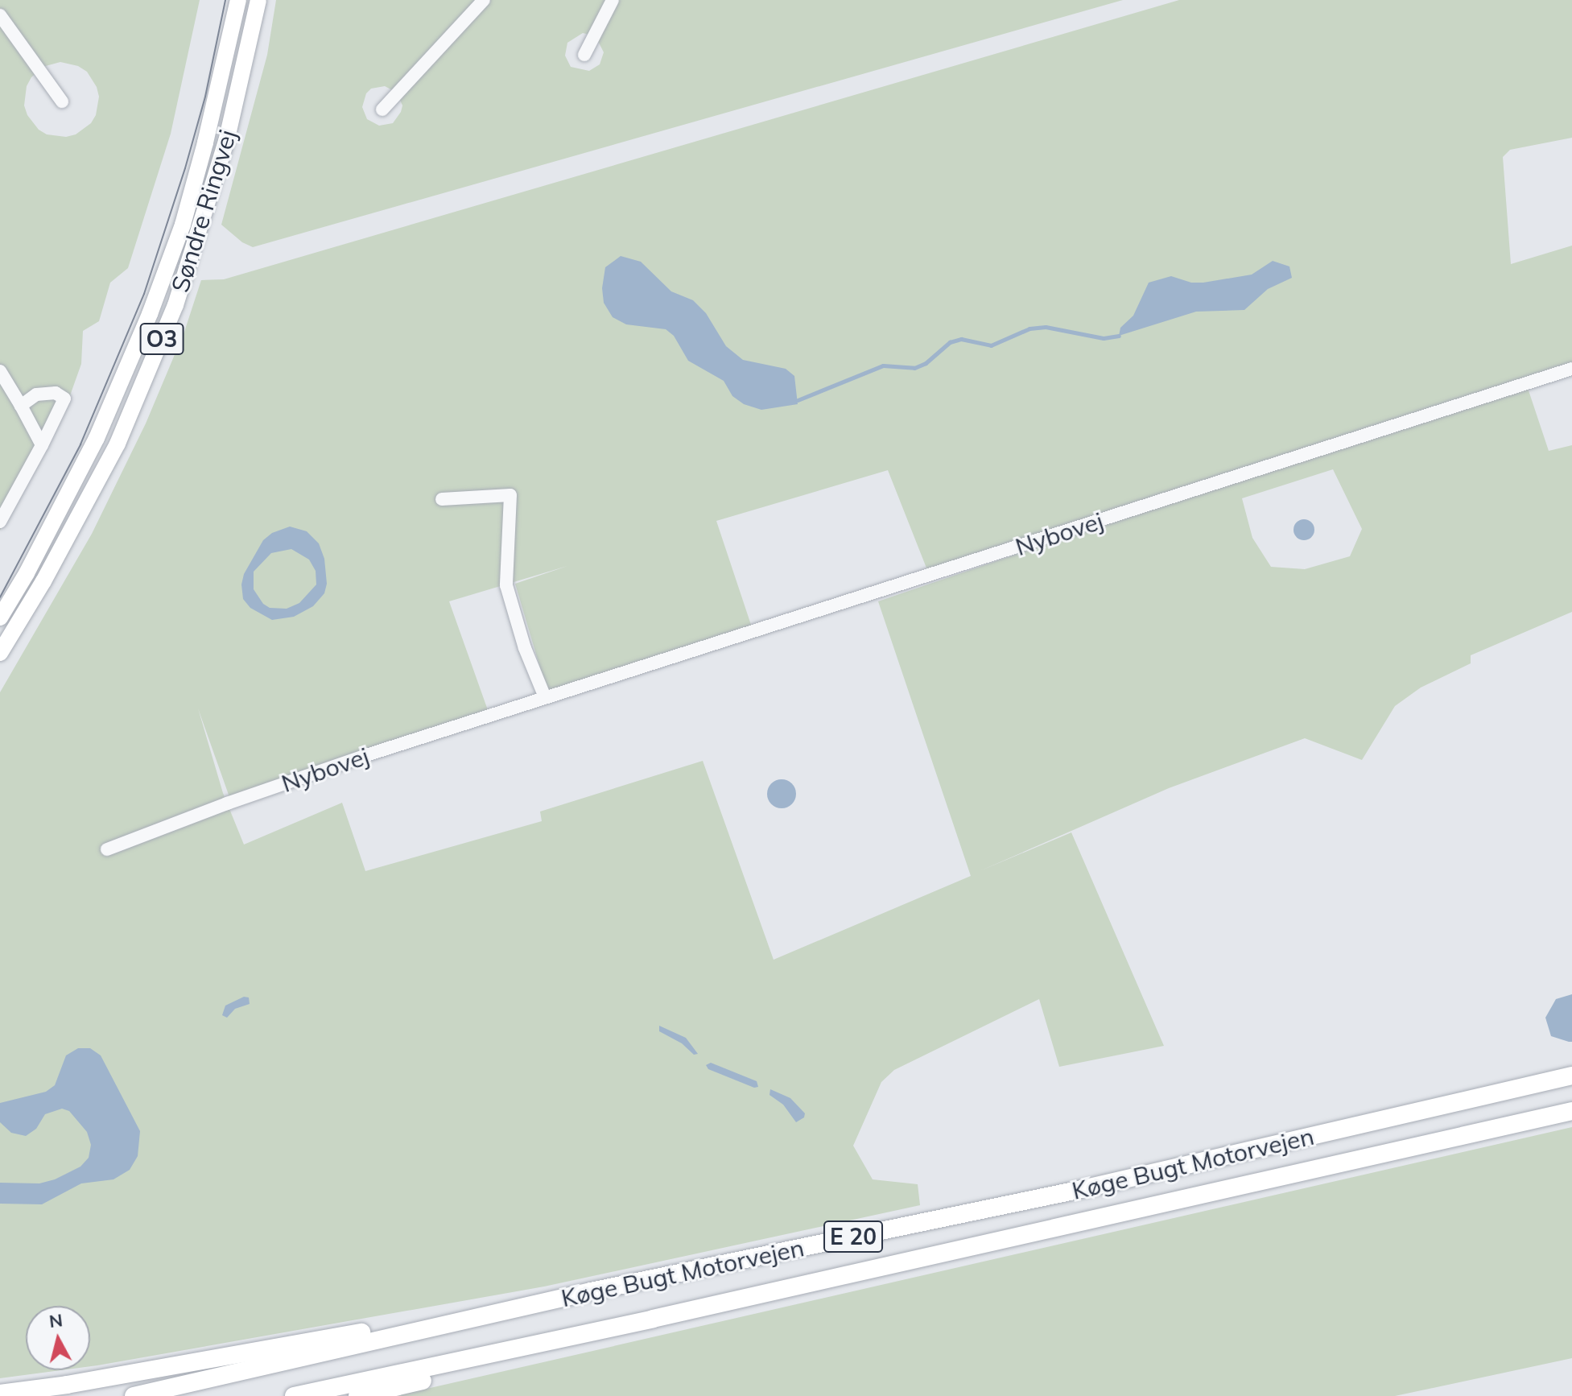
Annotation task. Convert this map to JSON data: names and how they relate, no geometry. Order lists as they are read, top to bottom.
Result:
{
  "streets": {
    "highway": ["Køge Bugt Motorvejen", "E 20"],
    "main road": ["Søndre Ringvej", "O3"],
    "street": ["Nybovej"]
  },
  "north": "top"
}
